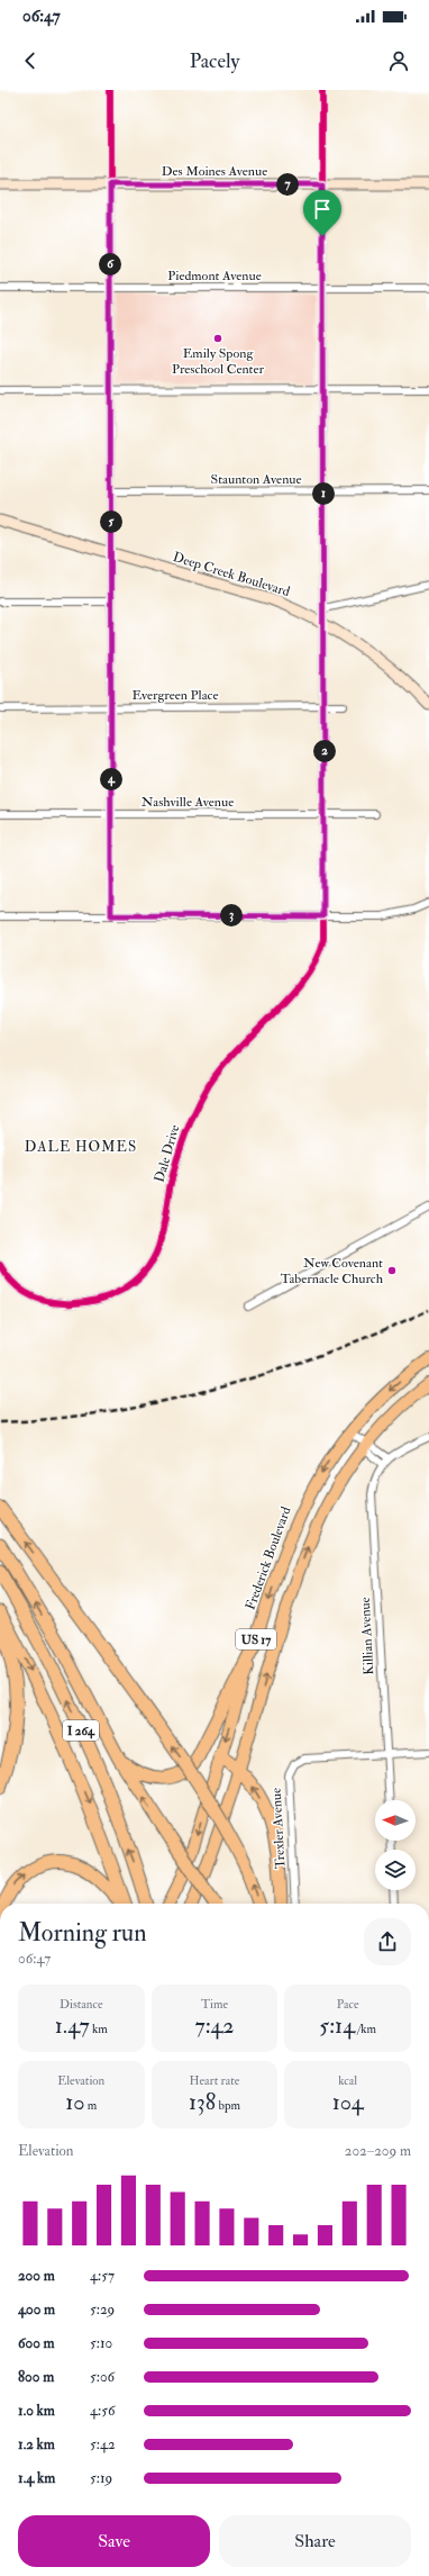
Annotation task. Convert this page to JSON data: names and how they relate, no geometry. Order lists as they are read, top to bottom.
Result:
{
  "streets": {
    "highway": ["I 264"],
    "main road": ["Frederick Boulevard", "US 17"],
    "street": [
      "Des Moines Avenue",
      "Piedmont Avenue",
      "Staunton Avenue",
      "Deep Creek Boulevard",
      "Evergreen Place",
      "Nashville Avenue",
      "Dale Drive",
      "Killian Avenue",
      "Trexler Avenue"
    ]
  },
  "crossings": [
    ["Des Moines Avenue", "Dale Drive"],
    ["Piedmont Avenue", "Dale Drive"],
    ["Staunton Avenue", "Dale Drive"],
    ["Deep Creek Boulevard", "Dale Drive"],
    ["Evergreen Place", "Dale Drive"],
    ["Nashville Avenue", "Dale Drive"],
    ["Killian Avenue", "Trexler Avenue"]
  ],
  "districts": ["DALE HOMES"],
  "places": ["Emily Spong Preschool Center", "New Covenant Tabernacle Church"],
  "north": "left",
  "page": {
    "status": "06:47",
    "header": "Pacely",
    "pins": [
      "7",
      "6",
      "1",
      "5",
      "2",
      "4",
      "3"
    ],
    "heading": ["Morning run", "06:47"],
    "stats": [
      ["Distance", "1.47 km"],
      ["Time", "7:42"],
      ["Pace", "5:14 /km"],
      ["Elevation", "10 m"],
      ["Heart rate", "138 bpm"],
      ["kcal", "104"]
    ],
    "chart": ["Elevation", "202–209 m"],
    "list": [
      {
        "name": "200 m",
        "note": "4:57"
      },
      {
        "name": "400 m",
        "note": "5:29"
      },
      {
        "name": "600 m",
        "note": "5:10"
      },
      {
        "name": "800 m",
        "note": "5:06"
      },
      {
        "name": "1.0 km",
        "note": "4:56"
      },
      {
        "name": "1.2 km",
        "note": "5:42"
      },
      {
        "name": "1.4 km",
        "note": "5:19"
      }
    ],
    "buttons": ["Save", "Share"]
  }
}
